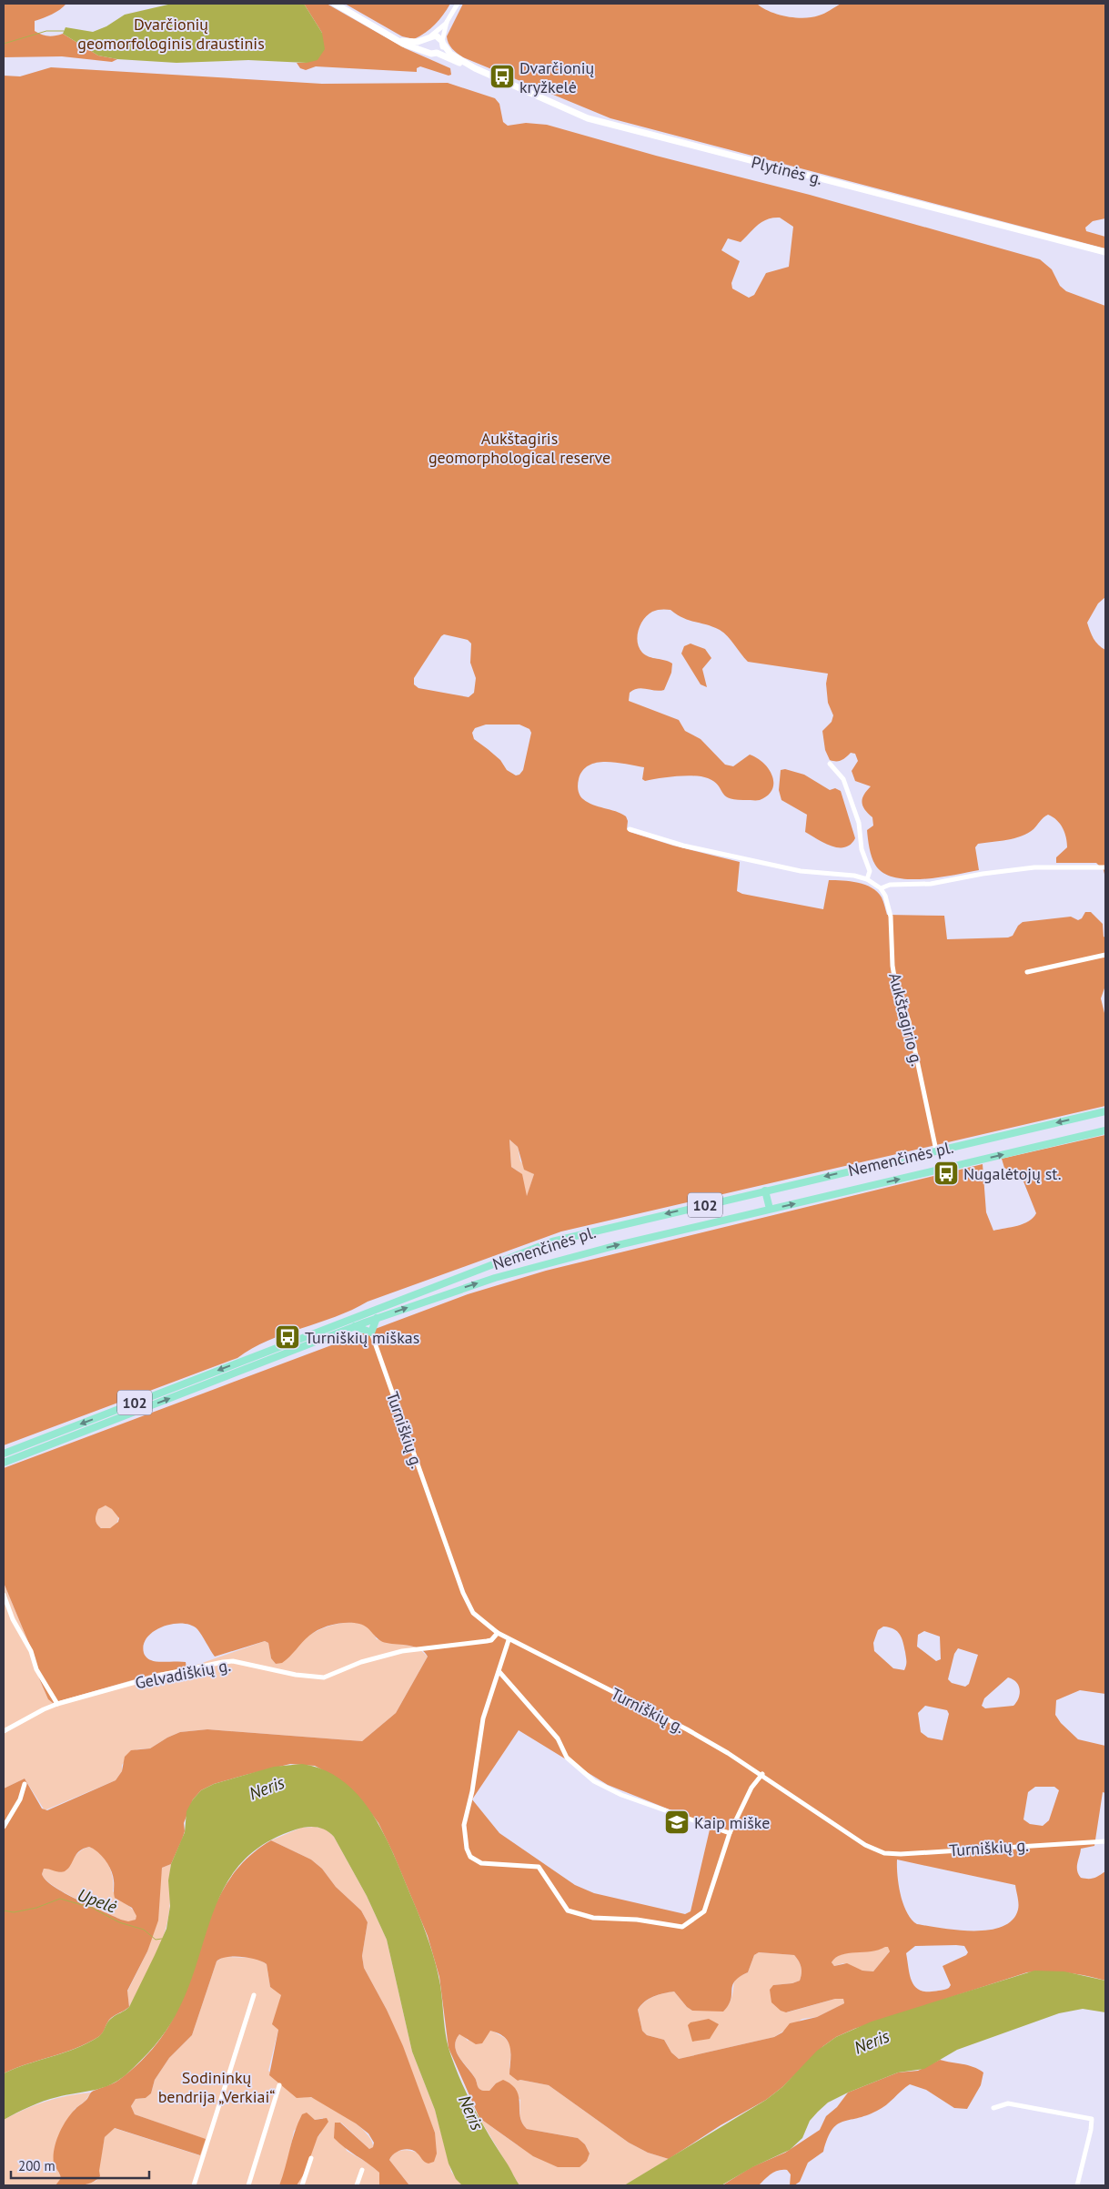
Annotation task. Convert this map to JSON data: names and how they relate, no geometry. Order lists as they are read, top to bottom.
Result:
{
  "streets": {
    "main road": ["Plytinės g.", "Nemenčinės pl.", "102"],
    "street": ["Aukštagirio g.", "Turniškių g.", "Gelvadiškių g."]
  },
  "crossings": [
    ["Aukštagirio g.", "Nemenčinės pl."],
    ["Turniškių g.", "Gelvadiškių g."]
  ],
  "water": ["Neris", "Upelė"],
  "parks": ["Dvarčionių geomorfologinis draustinis", "Aukštagiris geomorphological reserve", "Sodininkų bendrija „Verkiai“"],
  "places": {
    "bus stop": ["Dvarčionių kryžkelė", "Nugalėtojų st.", "Turniškių miškas"],
    "school or university": ["Kaip miške"]
  },
  "scale_bar": "200 m"
}
